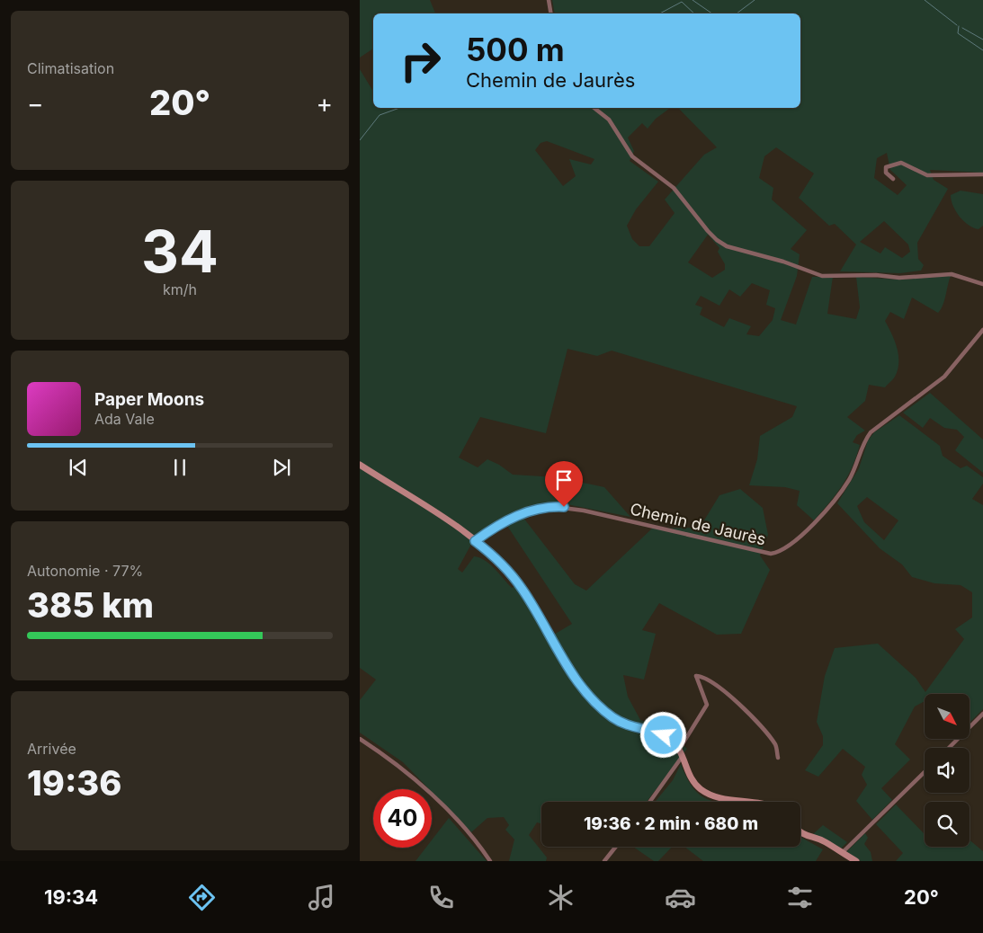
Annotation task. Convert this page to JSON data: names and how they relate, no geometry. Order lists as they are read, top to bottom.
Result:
{
  "streets": {
    "street": ["Chemin de Jaurès"]
  },
  "north": "bottom right",
  "page": {
    "tile": [
      "Climatisation",
      ["34", "km/h"],
      ["Autonomie · 77%", "385 km"],
      ["Arrivée", "19:36"]
    ],
    "turn": ["500 m", "Chemin de Jaurès"],
    "heat": ["−", "20°", "+"],
    "song": ["Paper Moons", "Ada Vale"],
    "limit": "40",
    "trip": "19:36 · 2 min · 680 m",
    "tabs": ["19:34", "20°"]
  }
}
